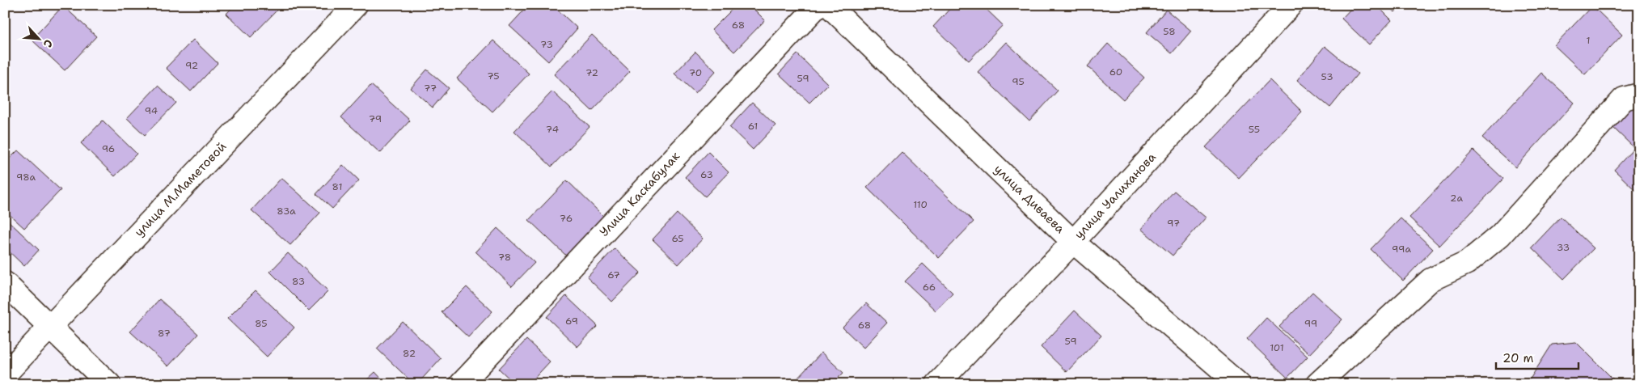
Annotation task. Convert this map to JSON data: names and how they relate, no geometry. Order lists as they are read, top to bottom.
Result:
{
  "streets": {
    "street": [
      "улица М.Маметовой",
      "Улица Каскабулак",
      "улица Уалиханова",
      "улица Диваева"
    ]
  },
  "crossings": [
    ["улица Уалиханова", "улица Диваева"]
  ],
  "house_numbers": [
    "68",
    "58",
    "1",
    "73",
    "92",
    "60",
    "72",
    "70",
    "75",
    "53",
    "59",
    "95",
    "77",
    "94",
    "79",
    "61",
    "74",
    "55",
    "96",
    "63",
    "98а",
    "81",
    "2а",
    "110",
    "83а",
    "76",
    "97",
    "65",
    "33",
    "99а",
    "78",
    "67",
    "83",
    "66",
    "69",
    "85",
    "99",
    "68",
    "87",
    "59",
    "101",
    "82"
  ],
  "scale_bar": "20 m",
  "north": "bottom right"
}
